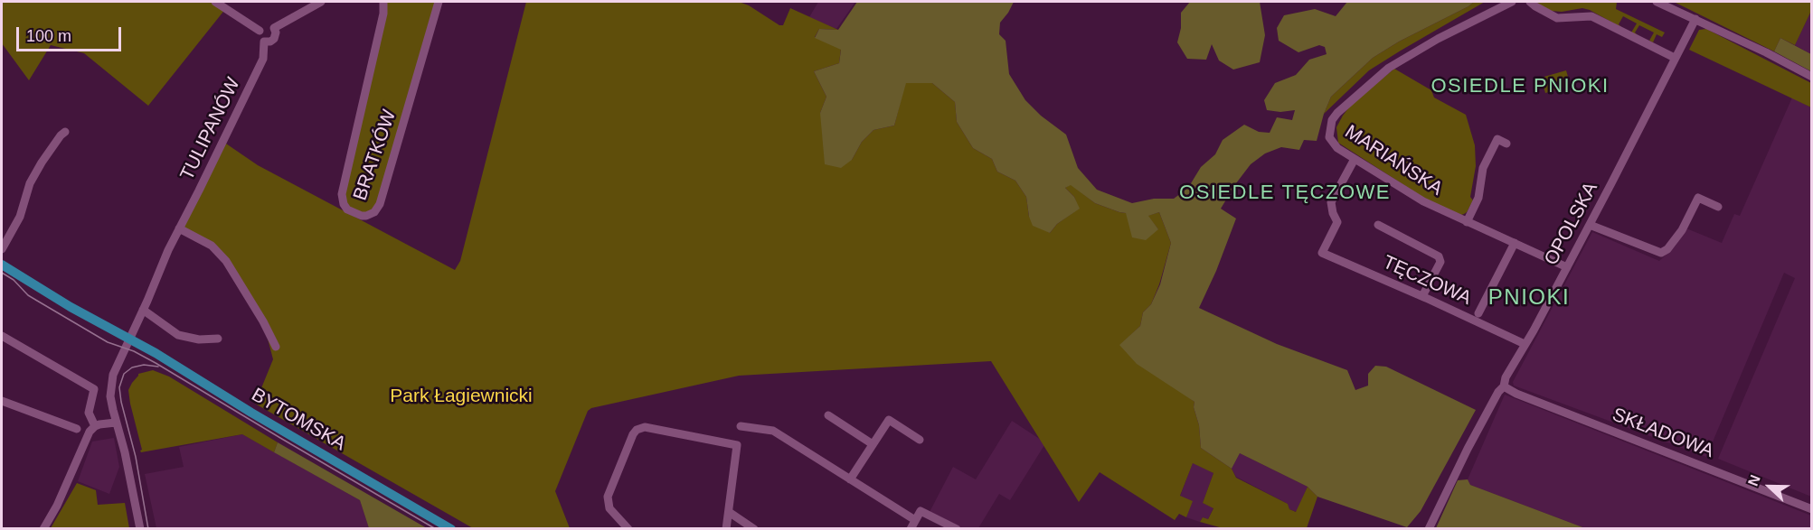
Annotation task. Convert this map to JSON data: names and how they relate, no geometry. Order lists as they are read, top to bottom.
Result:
{
  "streets": {
    "main road": ["BYTOMSKA"],
    "street": [
      "TULIPANÓW",
      "BRATKÓW",
      "MARIAŃSKA",
      "OPOLSKA",
      "TĘCZOWA",
      "SKŁADOWA"
    ]
  },
  "crossings": [
    ["TULIPANÓW", "BYTOMSKA"],
    ["MARIAŃSKA", "OPOLSKA"],
    ["MARIAŃSKA", "TĘCZOWA"],
    ["OPOLSKA", "TĘCZOWA"],
    ["OPOLSKA", "SKŁADOWA"]
  ],
  "districts": ["OSIEDLE PNIOKI", "OSIEDLE TĘCZOWE", "PNIOKI"],
  "parks": ["Park Łagiewnicki"],
  "scale_bar": "100 m",
  "north": "left"
}
